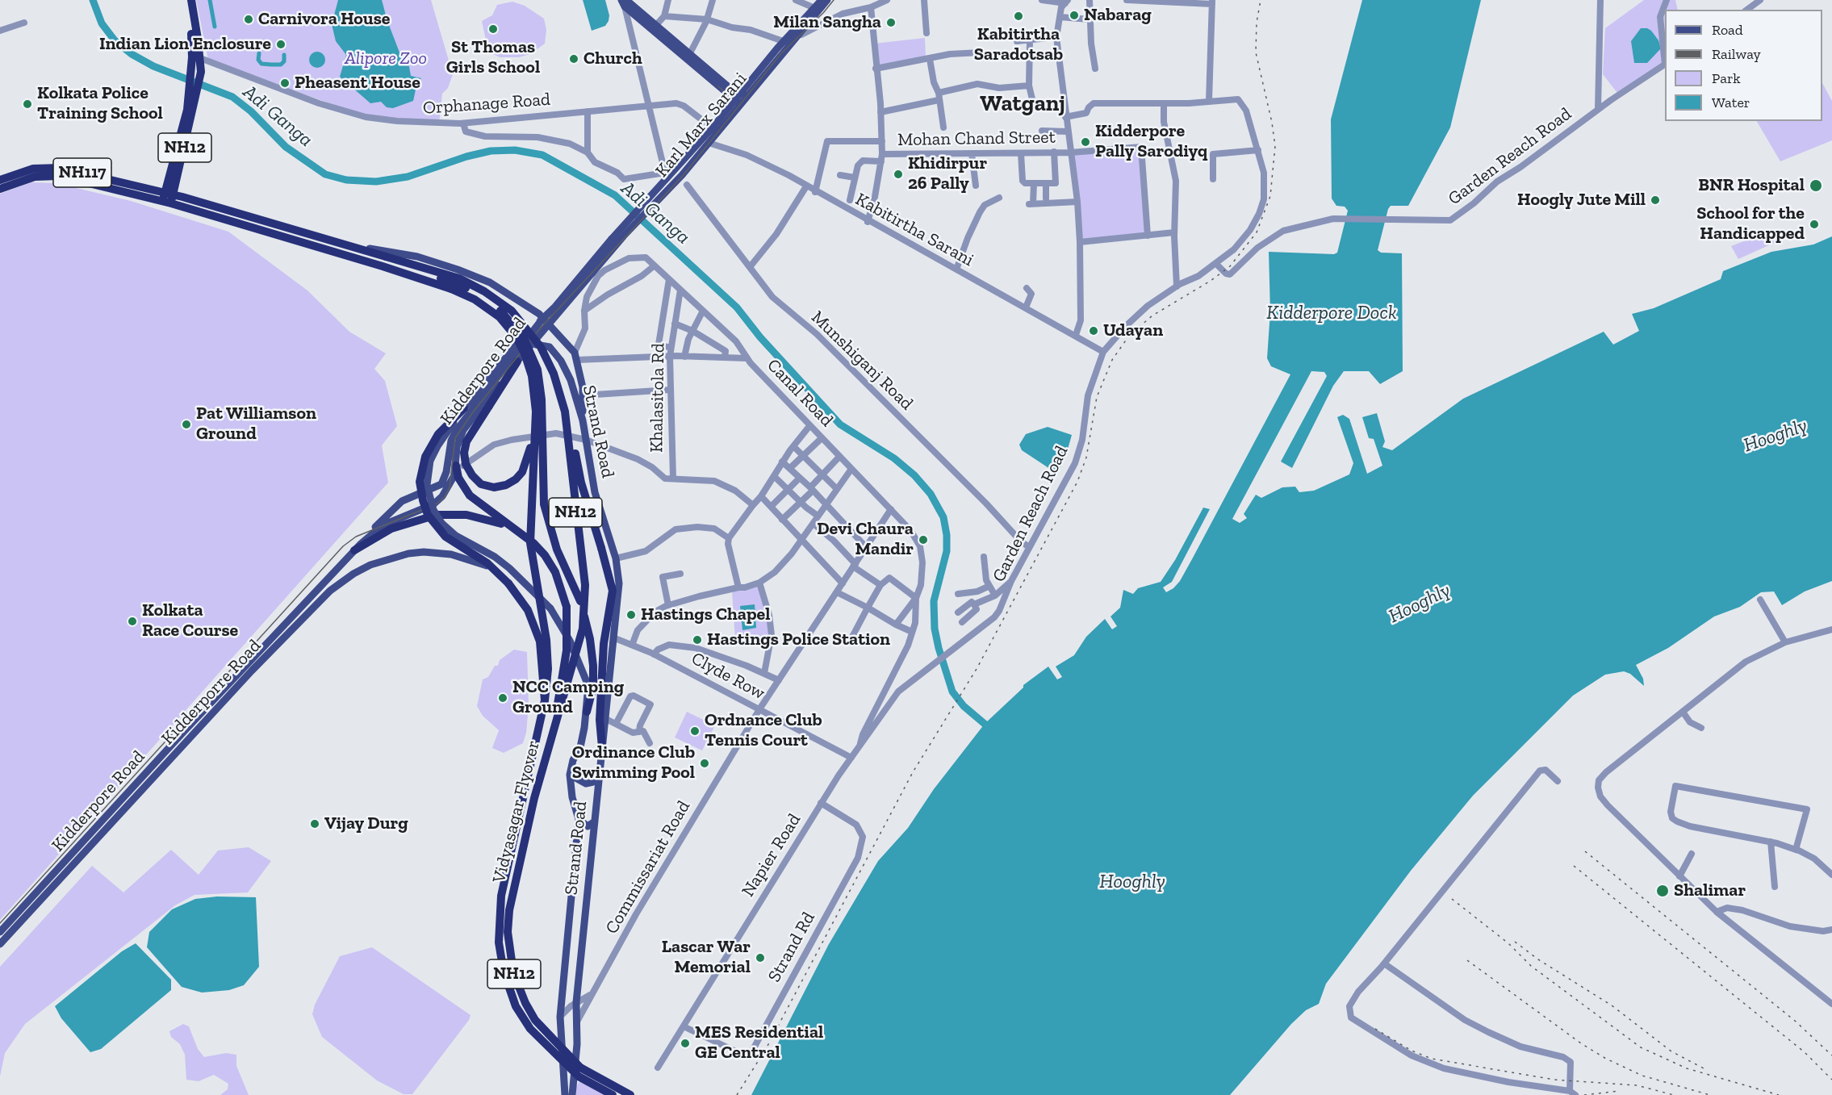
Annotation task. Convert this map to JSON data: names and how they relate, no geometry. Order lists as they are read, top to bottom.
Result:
{
  "streets": {
    "highway": ["NH12", "NH117", "Vidyasagar Flyover"],
    "main road": [
      "Karl Marx Sarani",
      "Kidderpore Road",
      "Strand Road",
      "Kidderporre Road"
    ],
    "street": [
      "Orphanage Road",
      "Mohan Chand Street",
      "Garden Reach Road",
      "Kabitirtha Sarani",
      "Munshiganj Road",
      "Canal Road",
      "Khalasitola Rd",
      "Clyde Row",
      "Napier Road",
      "Commissariat Road",
      "Strand Rd"
    ]
  },
  "crossings": [
    ["Orphanage Road", "Karl Marx Sarani"],
    ["Orphanage Road", "NH12"],
    ["Karl Marx Sarani", "Kabitirtha Sarani"],
    ["Karl Marx Sarani", "Kidderpore Road"],
    ["NH12", "NH117"],
    ["NH12", "Vidyasagar Flyover"],
    ["Garden Reach Road", "Kabitirtha Sarani"],
    ["Garden Reach Road", "Munshiganj Road"],
    ["Garden Reach Road", "Napier Road"],
    ["NH117", "Vidyasagar Flyover"],
    ["Kidderpore Road", "Strand Road"],
    ["Canal Road", "Khalasitola Rd"],
    ["Canal Road", "Napier Road"],
    ["Canal Road", "Commissariat Road"],
    ["Strand Road", "Clyde Row"],
    ["Strand Road", "Commissariat Road"],
    ["Clyde Row", "Napier Road"],
    ["Clyde Row", "Commissariat Road"],
    ["Napier Road", "Strand Rd"]
  ],
  "districts": ["Watganj"],
  "water": ["Adi Ganga", "Kidderpore Dock", "Hooghly"],
  "parks": ["Alipore Zoo"],
  "places": [
    "Nabarag",
    "Kabitirtha Saradotsab",
    "Carnivora House",
    "Milan Sangha",
    "St Thomas Girls School",
    "Indian Lion Enclosure",
    "Church",
    "Pheasent House",
    "Kolkata Police Training School",
    "Kidderpore Pally Sarodiyq",
    "Khidirpur 26 Pally",
    "BNR Hospital",
    "Hoogly Jute Mill",
    "School for the Handicapped",
    "Udayan",
    "Pat Williamson Ground",
    "Devi Chaura Mandir",
    "Hastings Chapel",
    "Kolkata Race Course",
    "Hastings Police Station",
    "NCC Camping Ground",
    "Ordnance Club Tennis Court",
    "Ordinance Club Swimming Pool",
    "Vijay Durg",
    "Shalimar",
    "Lascar War Memorial",
    "MES Residential GE Central"
  ],
  "legend": [
    "Road",
    "Railway",
    "Park",
    "Water"
  ]
}
